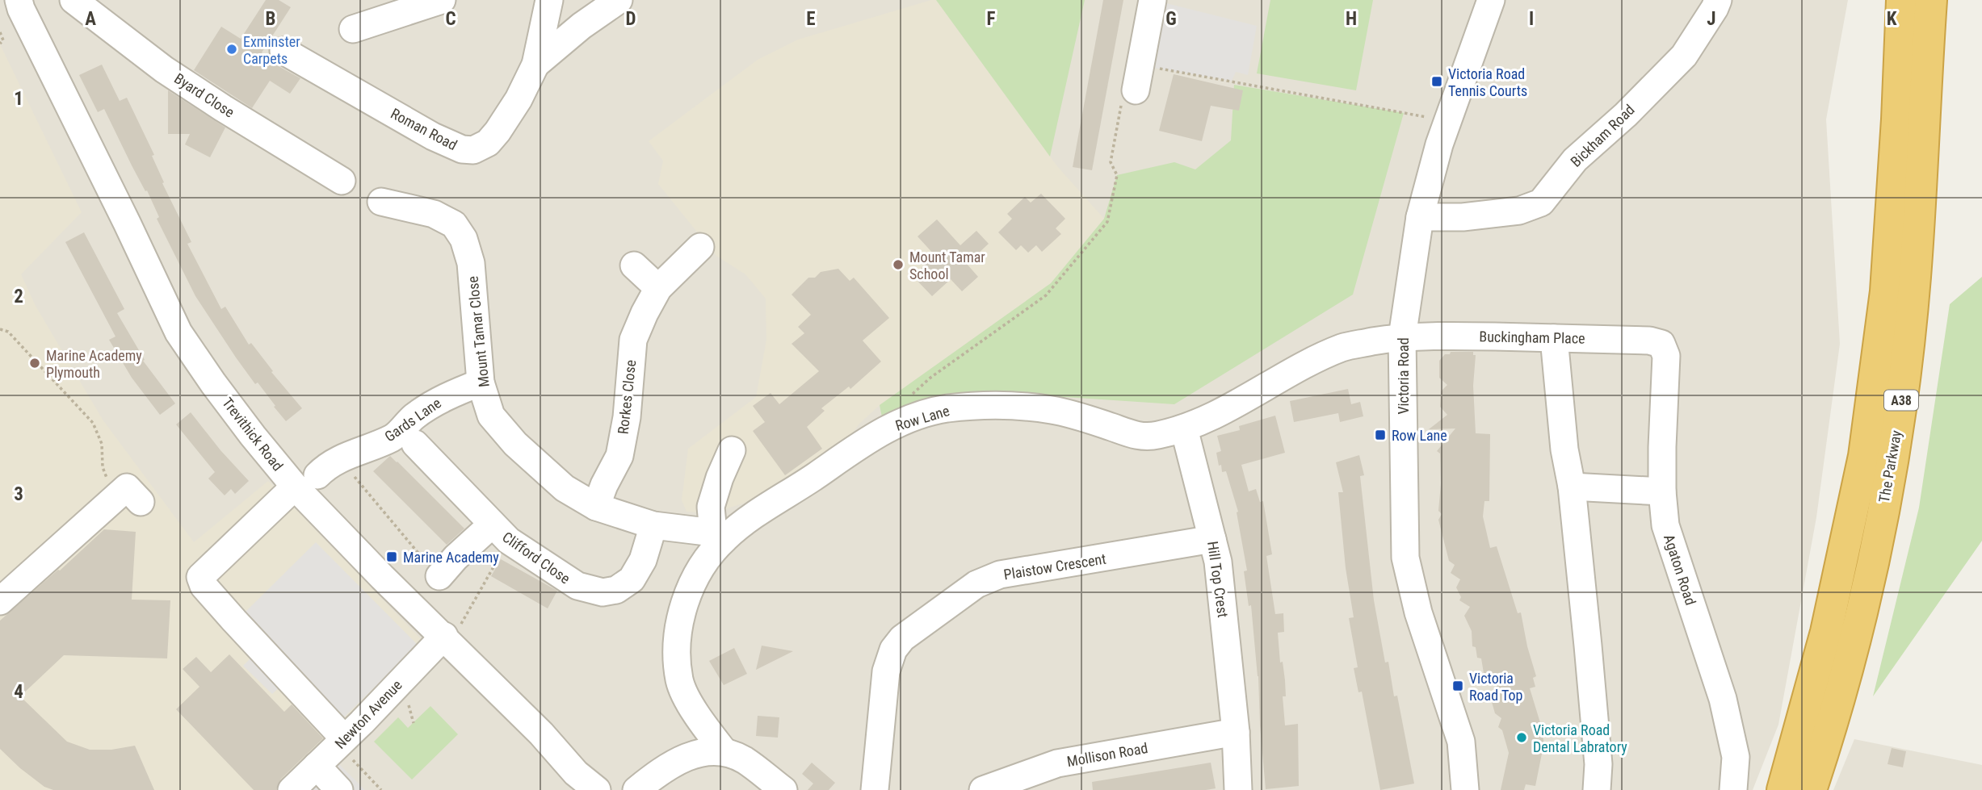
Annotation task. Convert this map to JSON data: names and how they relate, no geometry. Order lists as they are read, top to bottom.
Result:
{
  "streets": {
    "highway": ["A38", "The Parkway"],
    "street": [
      "Byard Close",
      "Roman Road",
      "Bickham Road",
      "Mount Tamar Close",
      "Buckingham Place",
      "Victoria Road",
      "Rorkes Close",
      "Row Lane",
      "Gards Lane",
      "Trevithick Road",
      "Clifford Close",
      "Plaistow Crescent",
      "Agaton Road",
      "Hill Top Crest",
      "Newton Avenue",
      "Mollison Road"
    ]
  },
  "crossings": [
    ["Bickham Road", "Victoria Road"],
    ["Mount Tamar Close", "Rorkes Close"],
    ["Mount Tamar Close", "Row Lane"],
    ["Mount Tamar Close", "Gards Lane"],
    ["Mount Tamar Close", "Clifford Close"],
    ["Buckingham Place", "Victoria Road"],
    ["Buckingham Place", "Row Lane"],
    ["Buckingham Place", "Agaton Road"],
    ["Victoria Road", "Row Lane"],
    ["Row Lane", "Hill Top Crest"],
    ["Gards Lane", "Trevithick Road"],
    ["Gards Lane", "Newton Avenue"],
    ["Trevithick Road", "Newton Avenue"],
    ["Plaistow Crescent", "Hill Top Crest"],
    ["Hill Top Crest", "Mollison Road"]
  ],
  "places": {
    "other": [
      "Exminster Carpets",
      "Mount Tamar School",
      "Marine Academy Plymouth",
      "Victoria Road Dental Labratory"
    ],
    "transit": [
      "Victoria Road Tennis Courts",
      "Row Lane",
      "Marine Academy",
      "Victoria Road Top"
    ]
  },
  "grid": {
    "columns": [
      "A",
      "B",
      "C",
      "D",
      "E",
      "F",
      "G",
      "H",
      "I",
      "J",
      "K"
    ],
    "rows": [
      "1",
      "2",
      "3",
      "4"
    ]
  }
}
